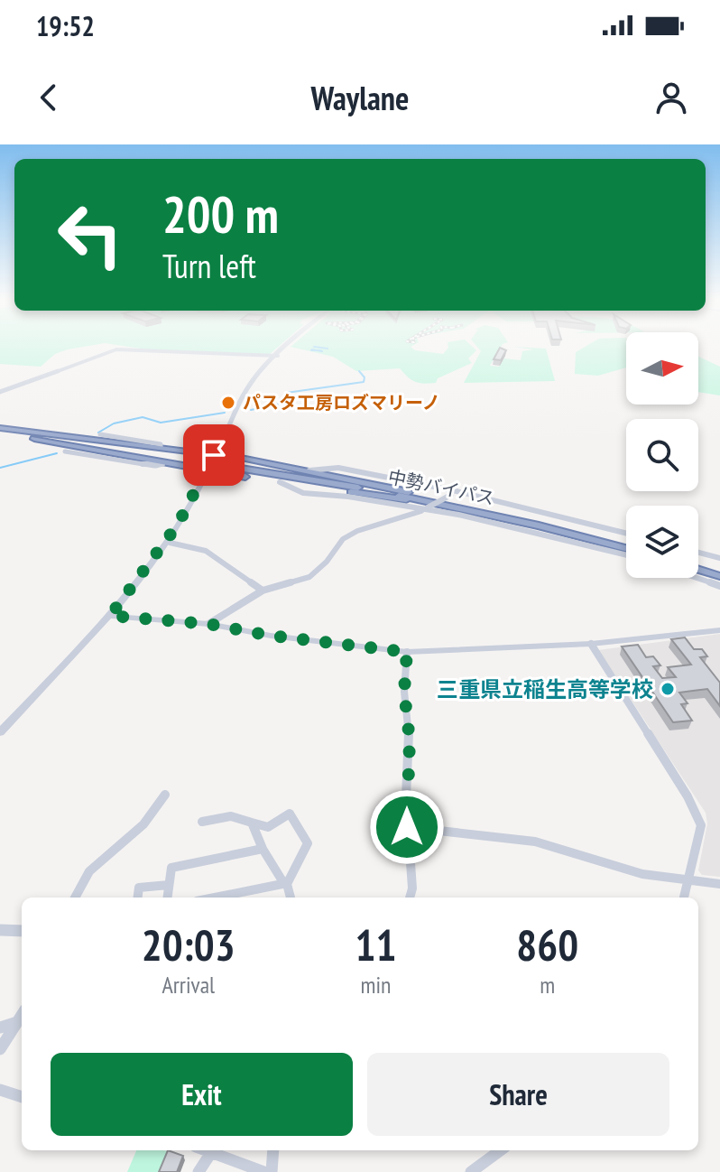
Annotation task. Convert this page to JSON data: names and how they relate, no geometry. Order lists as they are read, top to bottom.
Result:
{
  "streets": {
    "highway": ["中勢バイパス"]
  },
  "places": ["パスタ工房ロズマリーノ", "三重県立稲生高等学校"],
  "north": "right",
  "page": {
    "status": "19:52",
    "header": "Waylane",
    "turn": ["200 m", "Turn left"],
    "eta": [
      "20:03",
      "Arrival",
      "11",
      "min",
      "860",
      "m"
    ],
    "buttons": ["Exit", "Share"]
  }
}
